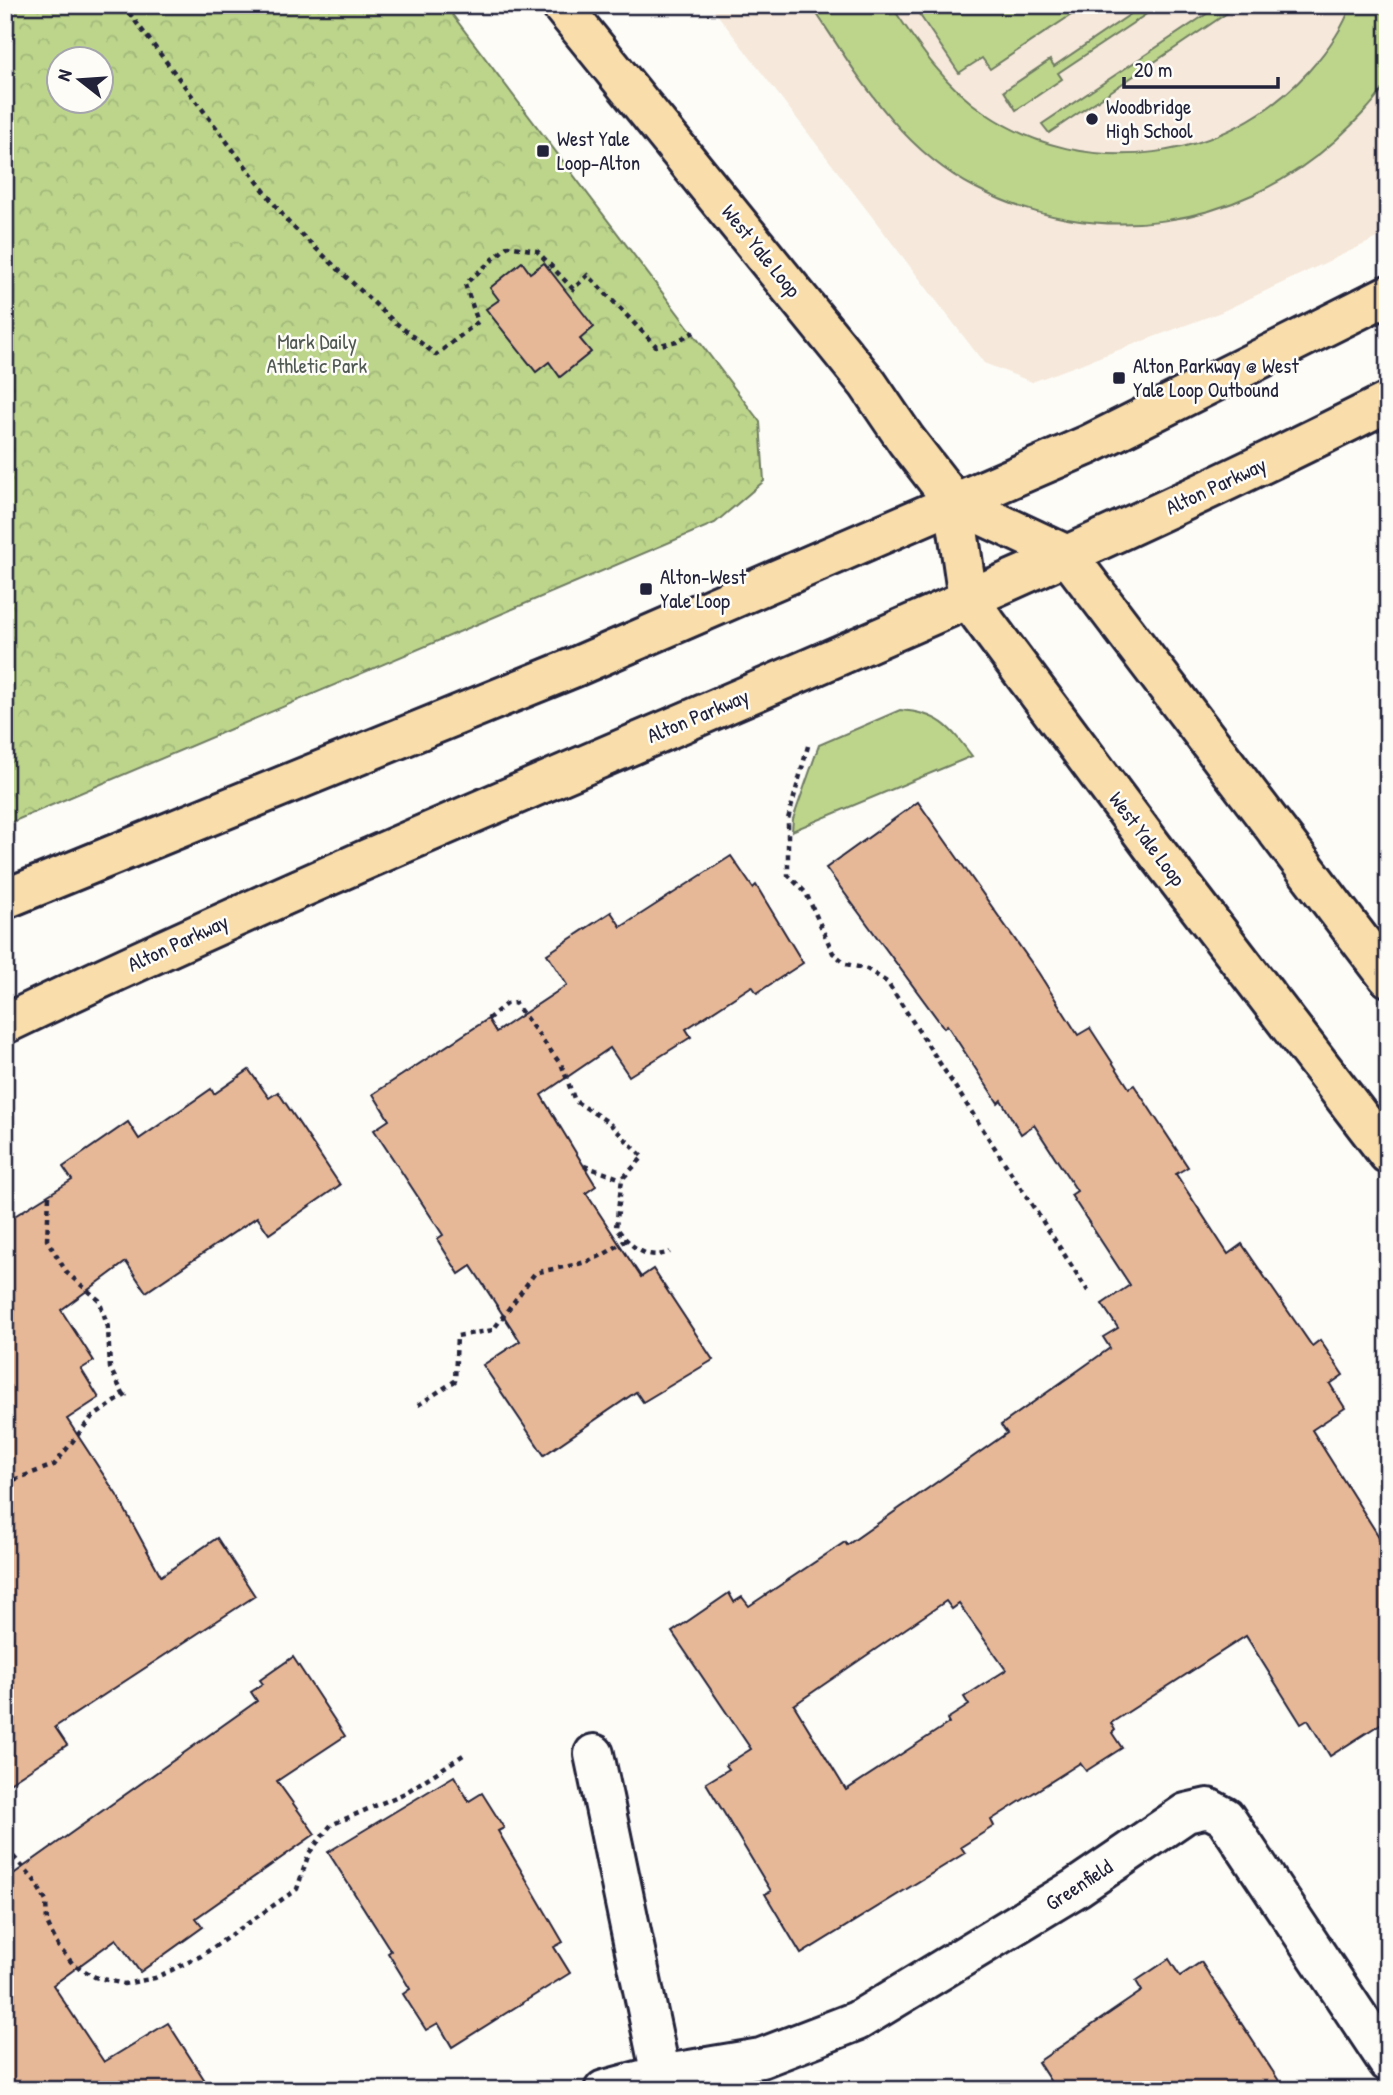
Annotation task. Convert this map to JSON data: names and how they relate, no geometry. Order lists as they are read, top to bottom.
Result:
{
  "streets": {
    "main road": ["West Yale Loop", "Alton Parkway"],
    "street": ["Greenfield"]
  },
  "crossings": [
    ["West Yale Loop", "Alton Parkway"]
  ],
  "parks": ["Mark Daily Athletic Park"],
  "places": {
    "other": ["Woodbridge High School"],
    "transit": ["West Yale Loop-Alton", "Alton Parkway @ West Yale Loop Outbound", "Alton-West Yale Loop"]
  },
  "scale_bar": "20 m",
  "north": "left"
}
